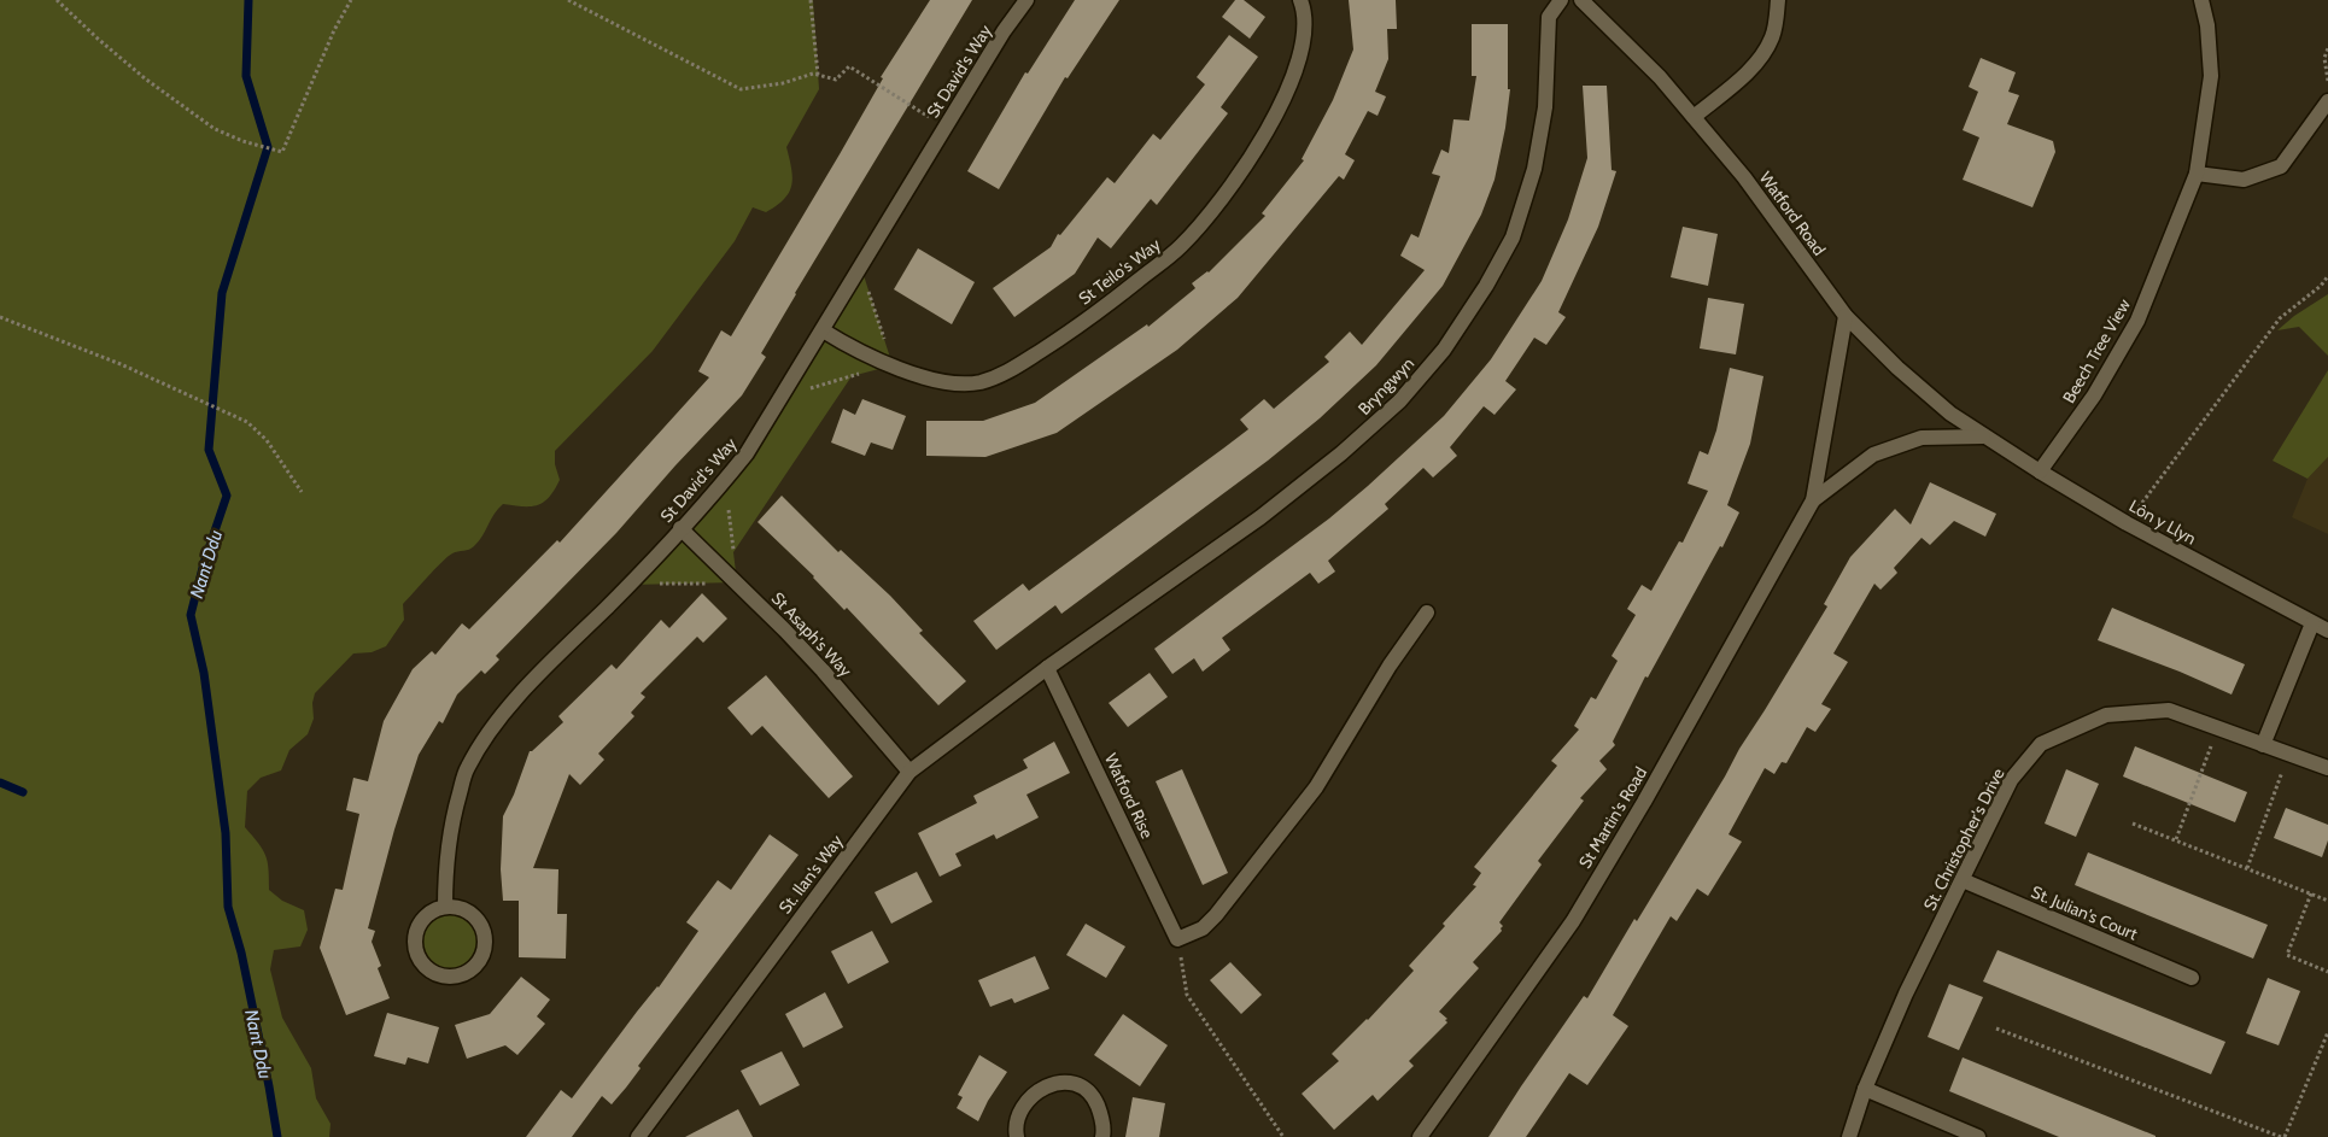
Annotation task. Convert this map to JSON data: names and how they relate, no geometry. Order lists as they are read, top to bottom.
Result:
{
  "streets": {
    "street": [
      "St David's Way",
      "Watford Road",
      "St Teilo's Way",
      "Beech Tree View",
      "Bryngwyn",
      "Lôn y Llyn",
      "St Asaph's Way",
      "Watford Rise",
      "St Martin's Road",
      "St. Christopher's Drive",
      "St. Ilan's Way",
      "St. Julian's Court"
    ]
  },
  "crossings": [
    ["St David's Way", "St Teilo's Way"],
    ["St David's Way", "St Asaph's Way"],
    ["Watford Road", "Lôn y Llyn"],
    ["Watford Road", "St Martin's Road"],
    ["Beech Tree View", "Lôn y Llyn"],
    ["Bryngwyn", "Watford Rise"],
    ["Bryngwyn", "St. Ilan's Way"],
    ["Lôn y Llyn", "St Martin's Road"],
    ["St Asaph's Way", "St. Ilan's Way"],
    ["Watford Rise", "St. Ilan's Way"],
    ["St. Christopher's Drive", "St. Julian's Court"]
  ],
  "water": ["Nant Ddu"]
}
